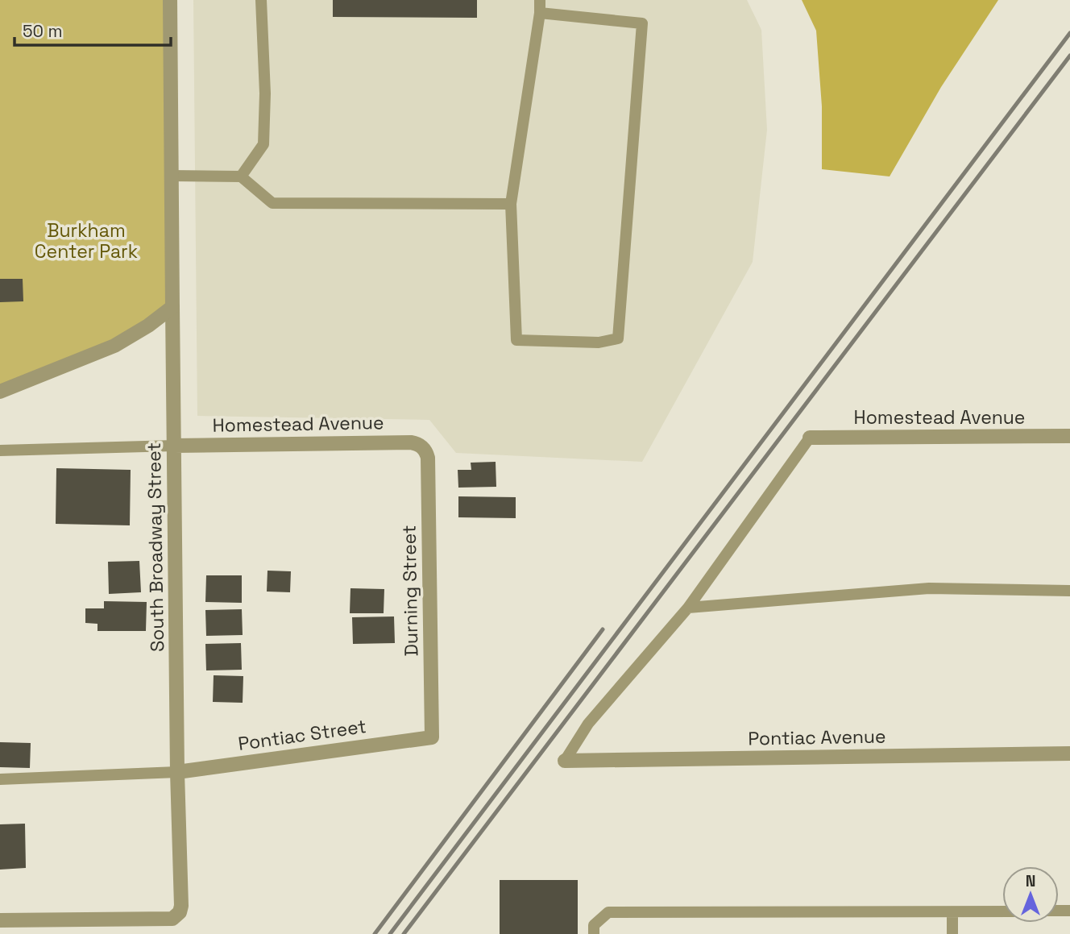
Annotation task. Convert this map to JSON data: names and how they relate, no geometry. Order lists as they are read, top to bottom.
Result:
{
  "streets": {
    "street": [
      "Homestead Avenue",
      "South Broadway Street",
      "Durning Street",
      "Pontiac Street",
      "Pontiac Avenue"
    ]
  },
  "crossings": [
    ["Homestead Avenue", "South Broadway Street"],
    ["Homestead Avenue", "Durning Street"],
    ["South Broadway Street", "Pontiac Street"],
    ["Durning Street", "Pontiac Street"]
  ],
  "parks": ["Burkham Center Park"],
  "scale_bar": "50 m",
  "north": "top"
}
